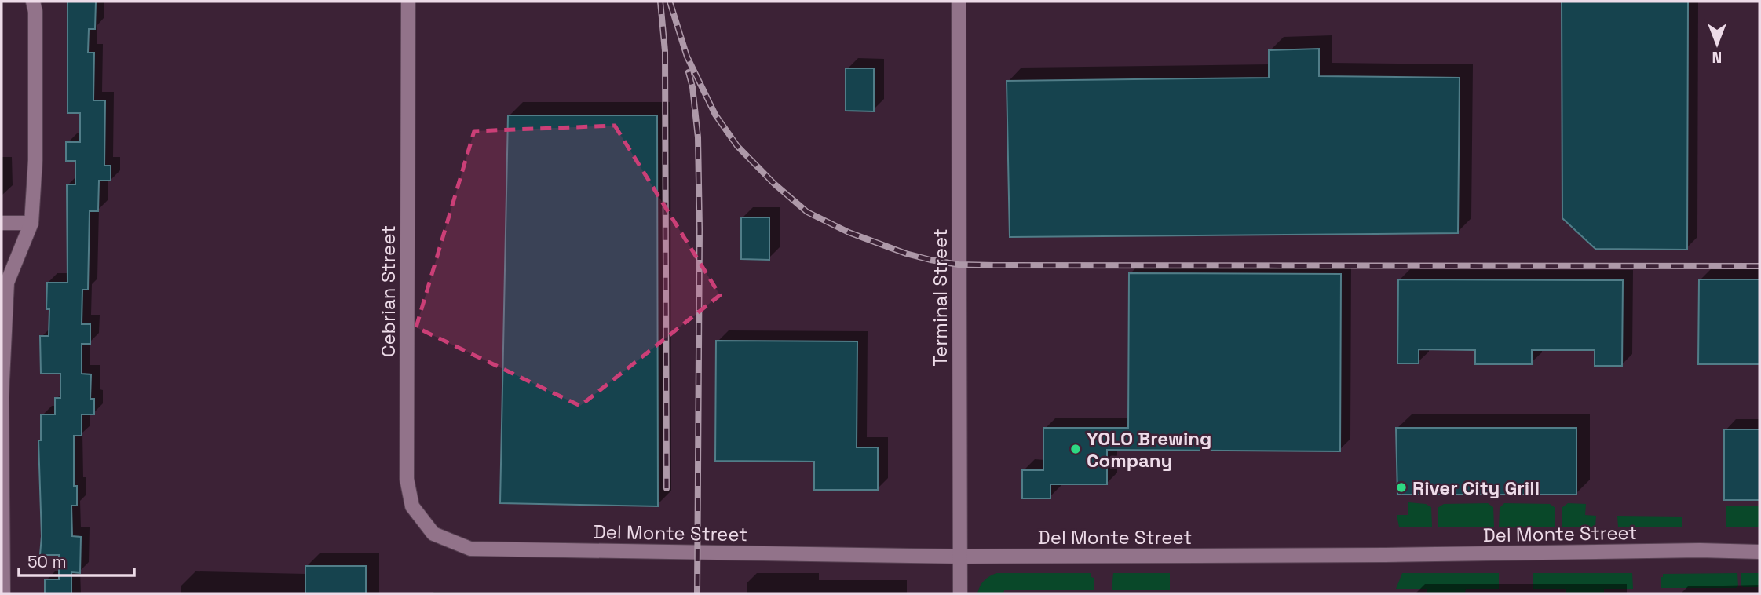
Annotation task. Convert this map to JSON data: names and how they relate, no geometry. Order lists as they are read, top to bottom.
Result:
{
  "streets": {
    "street": ["Cebrian Street", "Terminal Street", "Del Monte Street"]
  },
  "crossings": [
    ["Cebrian Street", "Del Monte Street"],
    ["Terminal Street", "Del Monte Street"]
  ],
  "places": ["YOLO Brewing Company", "River City Grill"],
  "scale_bar": "50 m",
  "north": "bottom"
}
